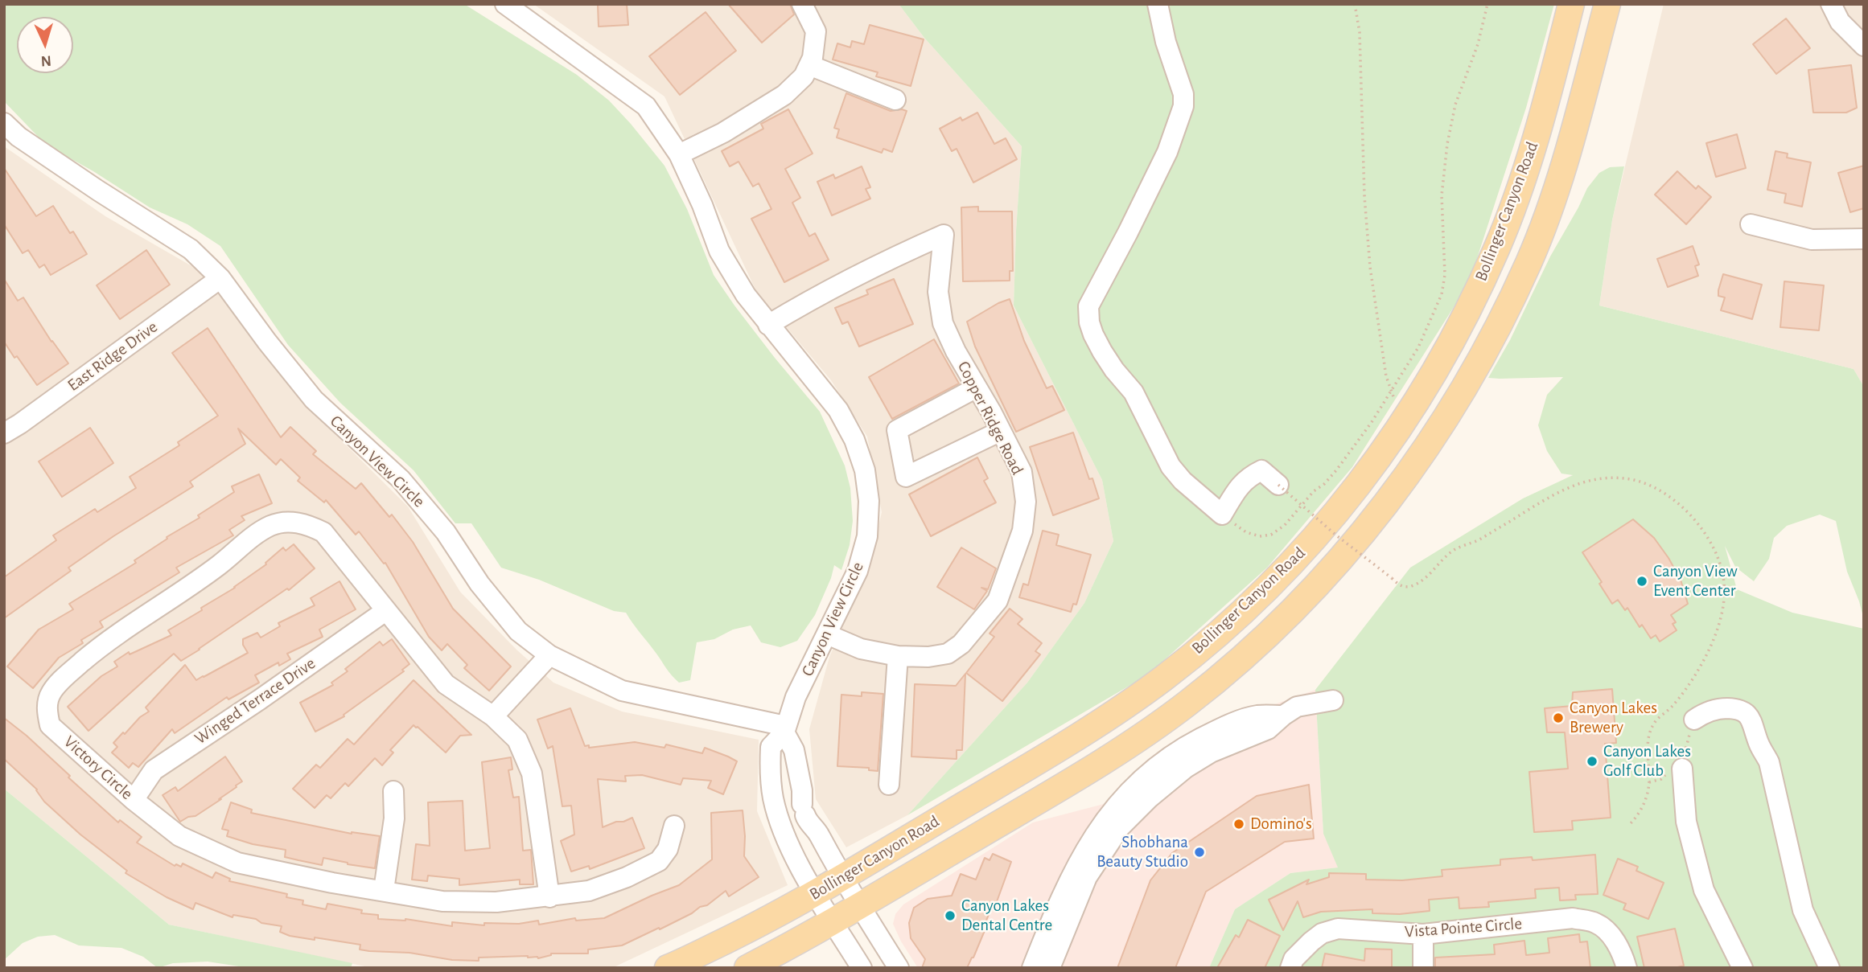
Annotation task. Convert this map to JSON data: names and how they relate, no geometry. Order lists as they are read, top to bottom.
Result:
{
  "streets": {
    "main road": ["Bollinger Canyon Road"],
    "street": [
      "East Ridge Drive",
      "Copper Ridge Road",
      "Canyon View Circle",
      "Winged Terrace Drive",
      "Victory Circle",
      "Vista Pointe Circle"
    ]
  },
  "crossings": [
    ["Bollinger Canyon Road", "Canyon View Circle"],
    ["East Ridge Drive", "Canyon View Circle"],
    ["Copper Ridge Road", "Canyon View Circle"],
    ["Winged Terrace Drive", "Victory Circle"]
  ],
  "places": [
    "Canyon View Event Center",
    "Canyon Lakes Brewery",
    "Canyon Lakes Golf Club",
    "Domino's",
    "Shobhana Beauty Studio",
    "Canyon Lakes Dental Centre"
  ],
  "north": "bottom"
}
